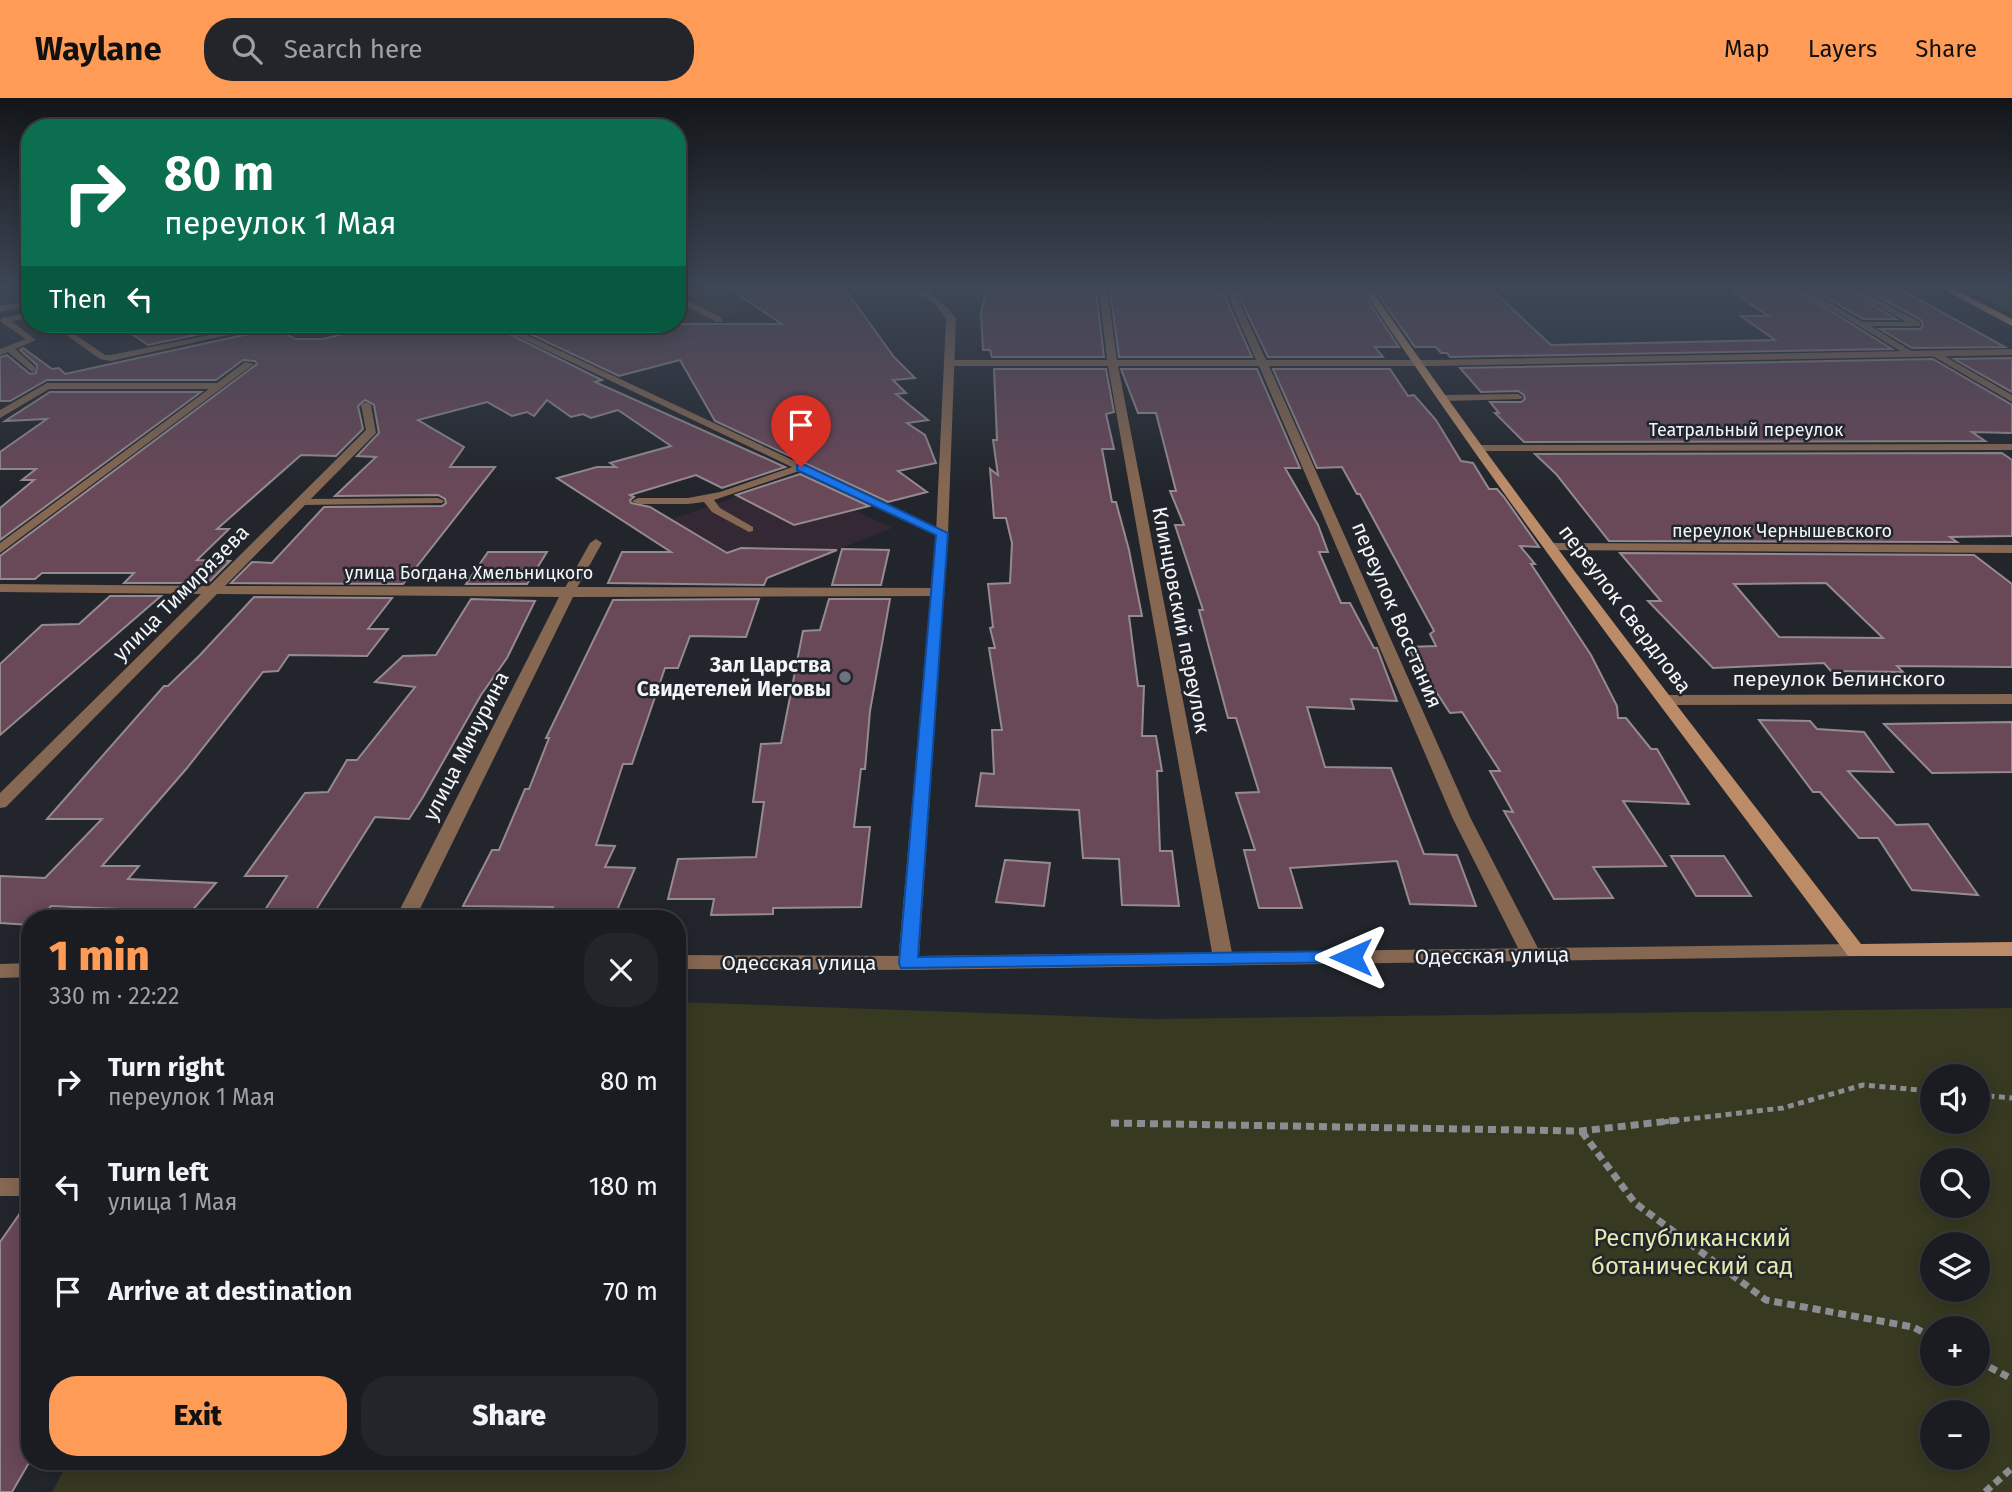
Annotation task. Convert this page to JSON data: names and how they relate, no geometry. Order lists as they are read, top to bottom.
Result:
{
  "streets": {
    "main road": ["переулок Свердлова", "Одесская улица"],
    "street": [
      "Театральный переулок",
      "переулок Чернышевского",
      "улица Богдана Хмельницкого",
      "улица Тимирязева",
      "переулок Восстания",
      "Клинцовский переулок",
      "переулок Белинского",
      "улица Мичурина"
    ]
  },
  "crossings": [
    ["Театральный переулок", "переулок Свердлова"],
    ["переулок Чернышевского", "переулок Свердлова"],
    ["улица Богдана Хмельницкого", "улица Тимирязева"],
    ["улица Богдана Хмельницкого", "улица Мичурина"],
    ["переулок Свердлова", "переулок Белинского"],
    ["переулок Свердлова", "Одесская улица"],
    ["переулок Восстания", "Одесская улица"],
    ["Клинцовский переулок", "Одесская улица"]
  ],
  "parks": ["Республиканский ботанический сад"],
  "places": ["Зал Царства Свидетелей Иеговы"],
  "page": {
    "header": "Waylane",
    "search": "Search here",
    "nav": ["Map", "Layers", "Share"],
    "turn": ["80 m", "переулок 1 Мая"],
    "then": "Then",
    "heading": ["1 min", "330 m · 22:22"],
    "list": [
      {
        "name": "Turn right",
        "note": "переулок 1 Мая",
        "value": "80 m"
      },
      {
        "name": "Turn left",
        "note": "улица 1 Мая",
        "value": "180 m"
      },
      {
        "name": "Arrive at destination",
        "value": "70 m"
      }
    ],
    "map_buttons": ["+", "−"],
    "buttons": ["Exit", "Share"]
  }
}
